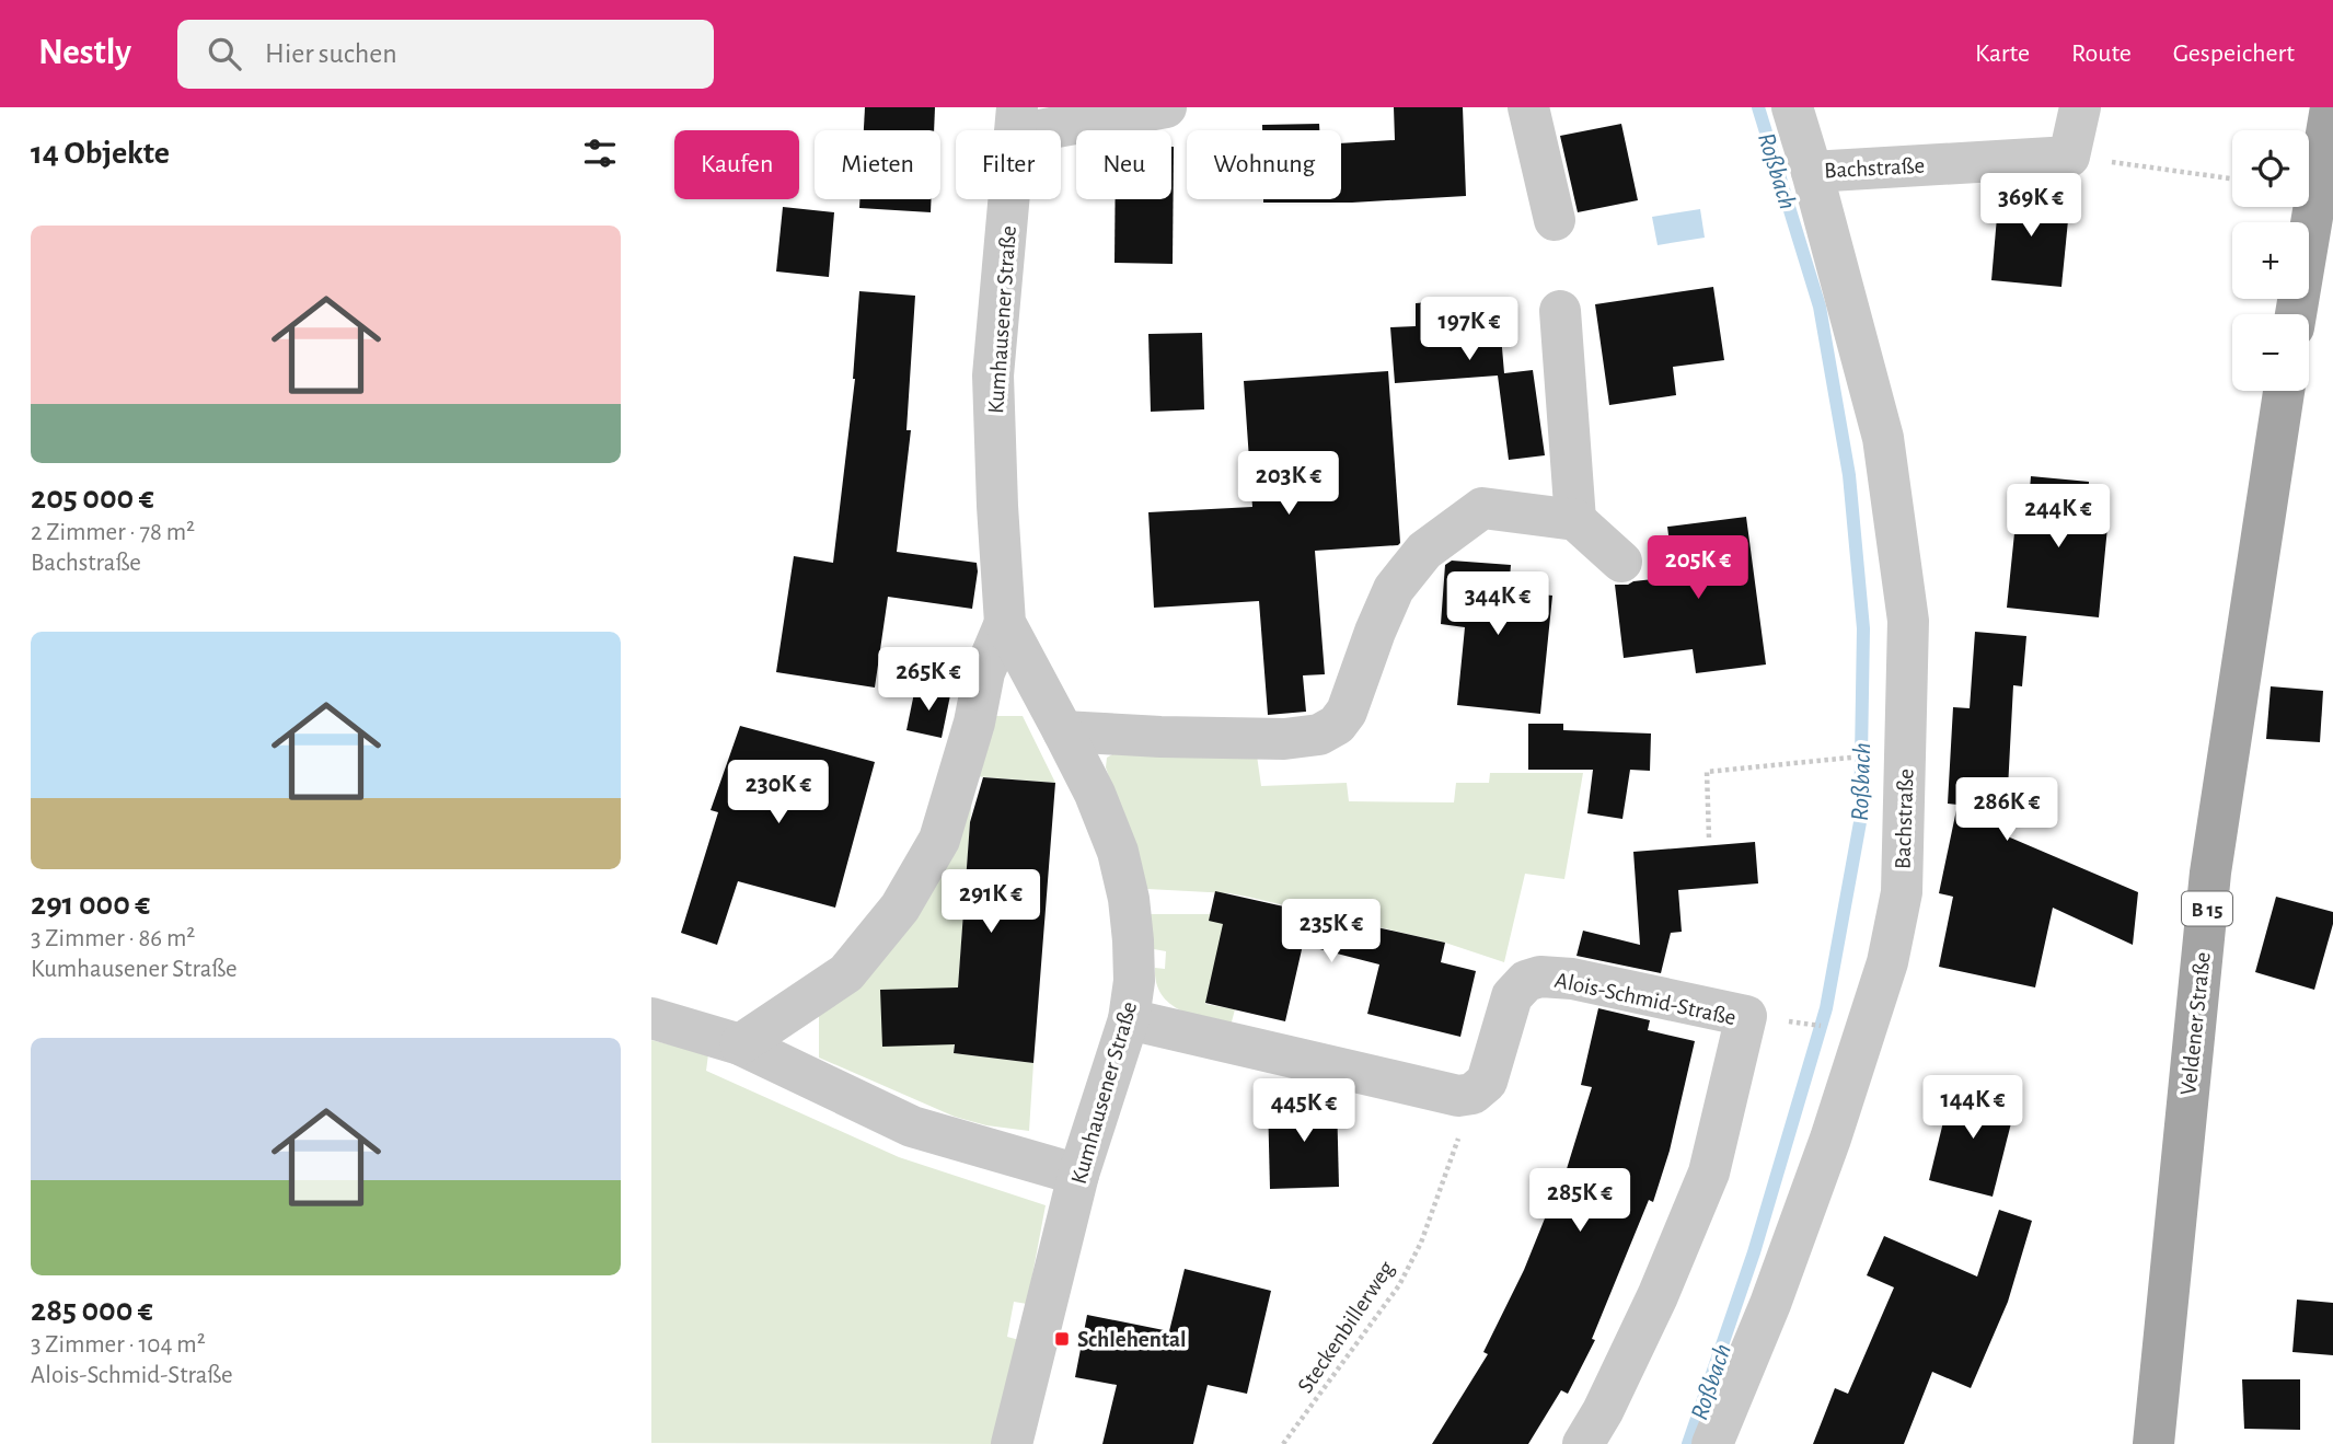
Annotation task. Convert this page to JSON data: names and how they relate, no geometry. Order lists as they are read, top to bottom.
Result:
{
  "streets": {
    "main road": ["B 15", "Veldener Straße"],
    "street": ["Bachstraße", "Kumhausener Straße", "Alois-Schmid-Straße"],
    "path": ["Steckenbillerweg"]
  },
  "crossings": [
    ["Alois-Schmid-Straße", "Steckenbillerweg"]
  ],
  "water": ["Roßbach"],
  "places": {
    "transit": ["Schlehental"]
  },
  "page": {
    "header": "Nestly",
    "search": "Hier suchen",
    "nav": ["Karte", "Route", "Gespeichert"],
    "heading": "14 Objekte",
    "map_buttons": ["+", "−"],
    "chip": [
      "Kaufen",
      "Mieten",
      "Filter",
      "Neu",
      "Wohnung"
    ],
    "price": [
      "369K €",
      "197K €",
      "203K €",
      "244K €",
      "205K €",
      "344K €",
      "265K €",
      "230K €",
      "286K €",
      "291K €",
      "235K €",
      "144K €",
      "445K €",
      "285K €"
    ],
    "list": [
      {
        "name": "205 000 €",
        "note": "2 Zimmer · 78 m² · Bachstraße"
      },
      {
        "name": "291 000 €",
        "note": "3 Zimmer · 86 m² · Kumhausener Straße"
      },
      {
        "name": "285 000 €",
        "note": "3 Zimmer · 104 m² · Alois-Schmid-Straße"
      }
    ]
  }
}
